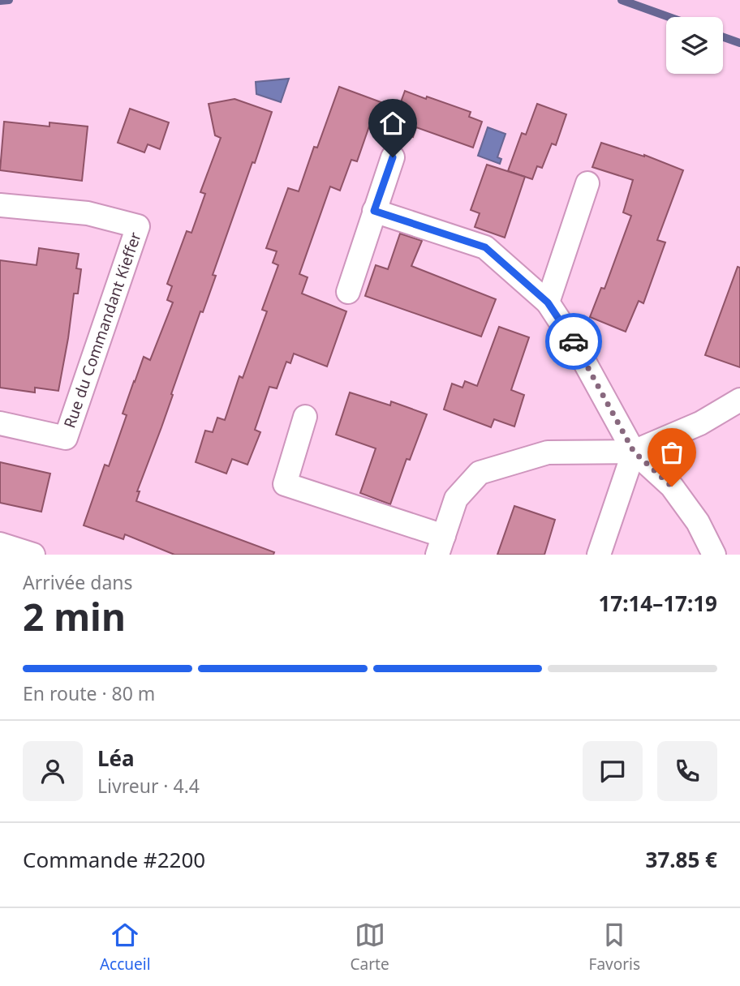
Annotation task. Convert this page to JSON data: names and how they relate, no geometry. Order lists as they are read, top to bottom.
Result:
{
  "streets": {
    "street": ["Rue du Commandant Kieffer"]
  },
  "page": {
    "heading": ["2 min", "Arrivée dans", "17:14–17:19"],
    "panel": [
      "Léa",
      "Livreur · 4.4",
      "Commande #2200",
      "37.85 €"
    ],
    "bar": "En route · 80 m",
    "tabs": ["Accueil", "Carte", "Favoris"]
  }
}
